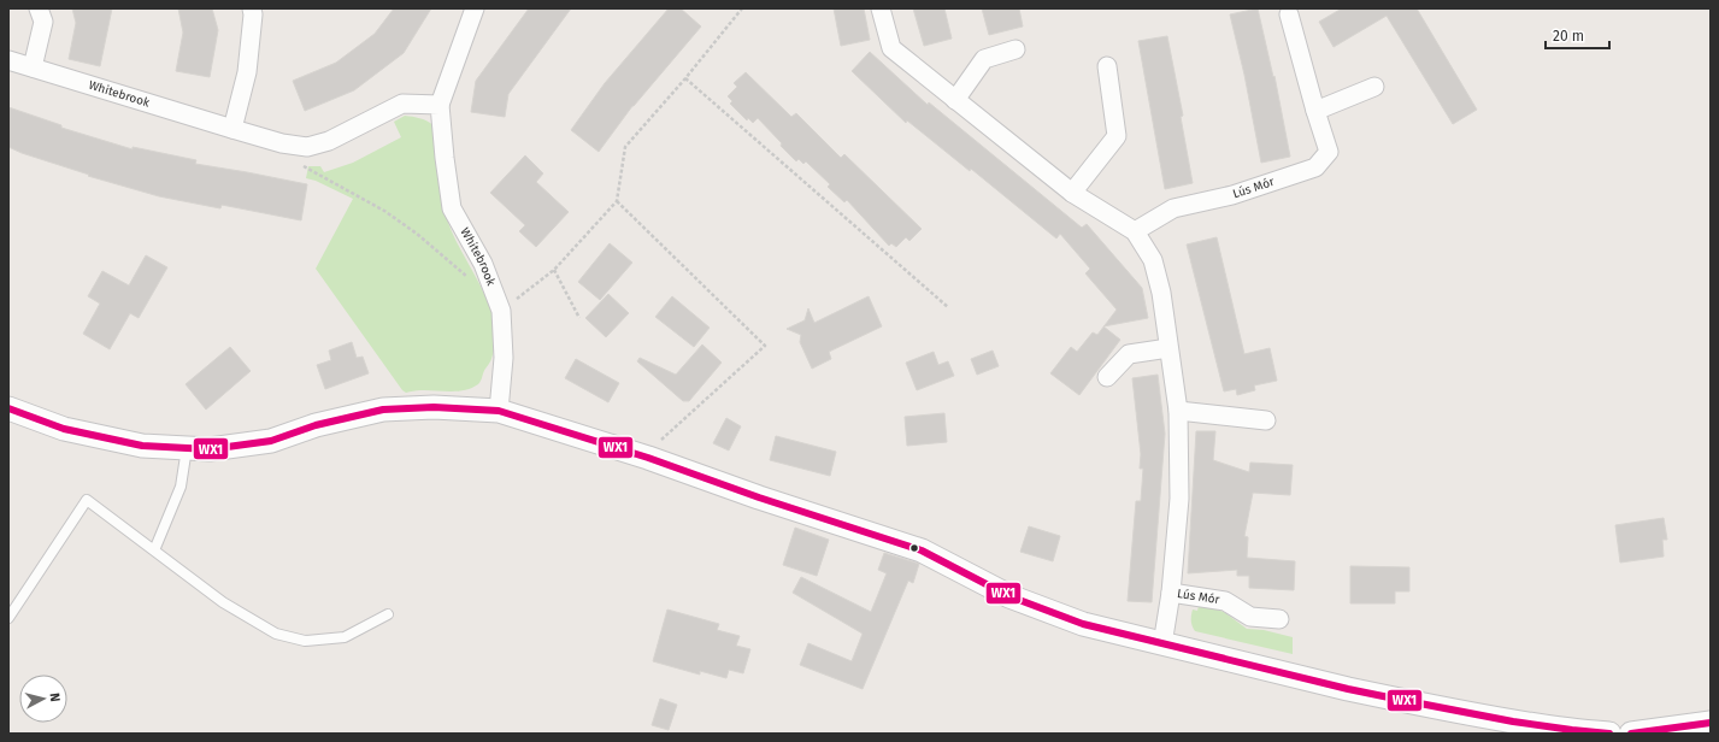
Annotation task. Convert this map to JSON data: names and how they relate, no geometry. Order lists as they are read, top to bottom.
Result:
{
  "streets": {
    "street": ["Whitebrook", "Lús Mór"]
  },
  "lines": ["transit line WX1"],
  "scale_bar": "20 m",
  "north": "right"
}
